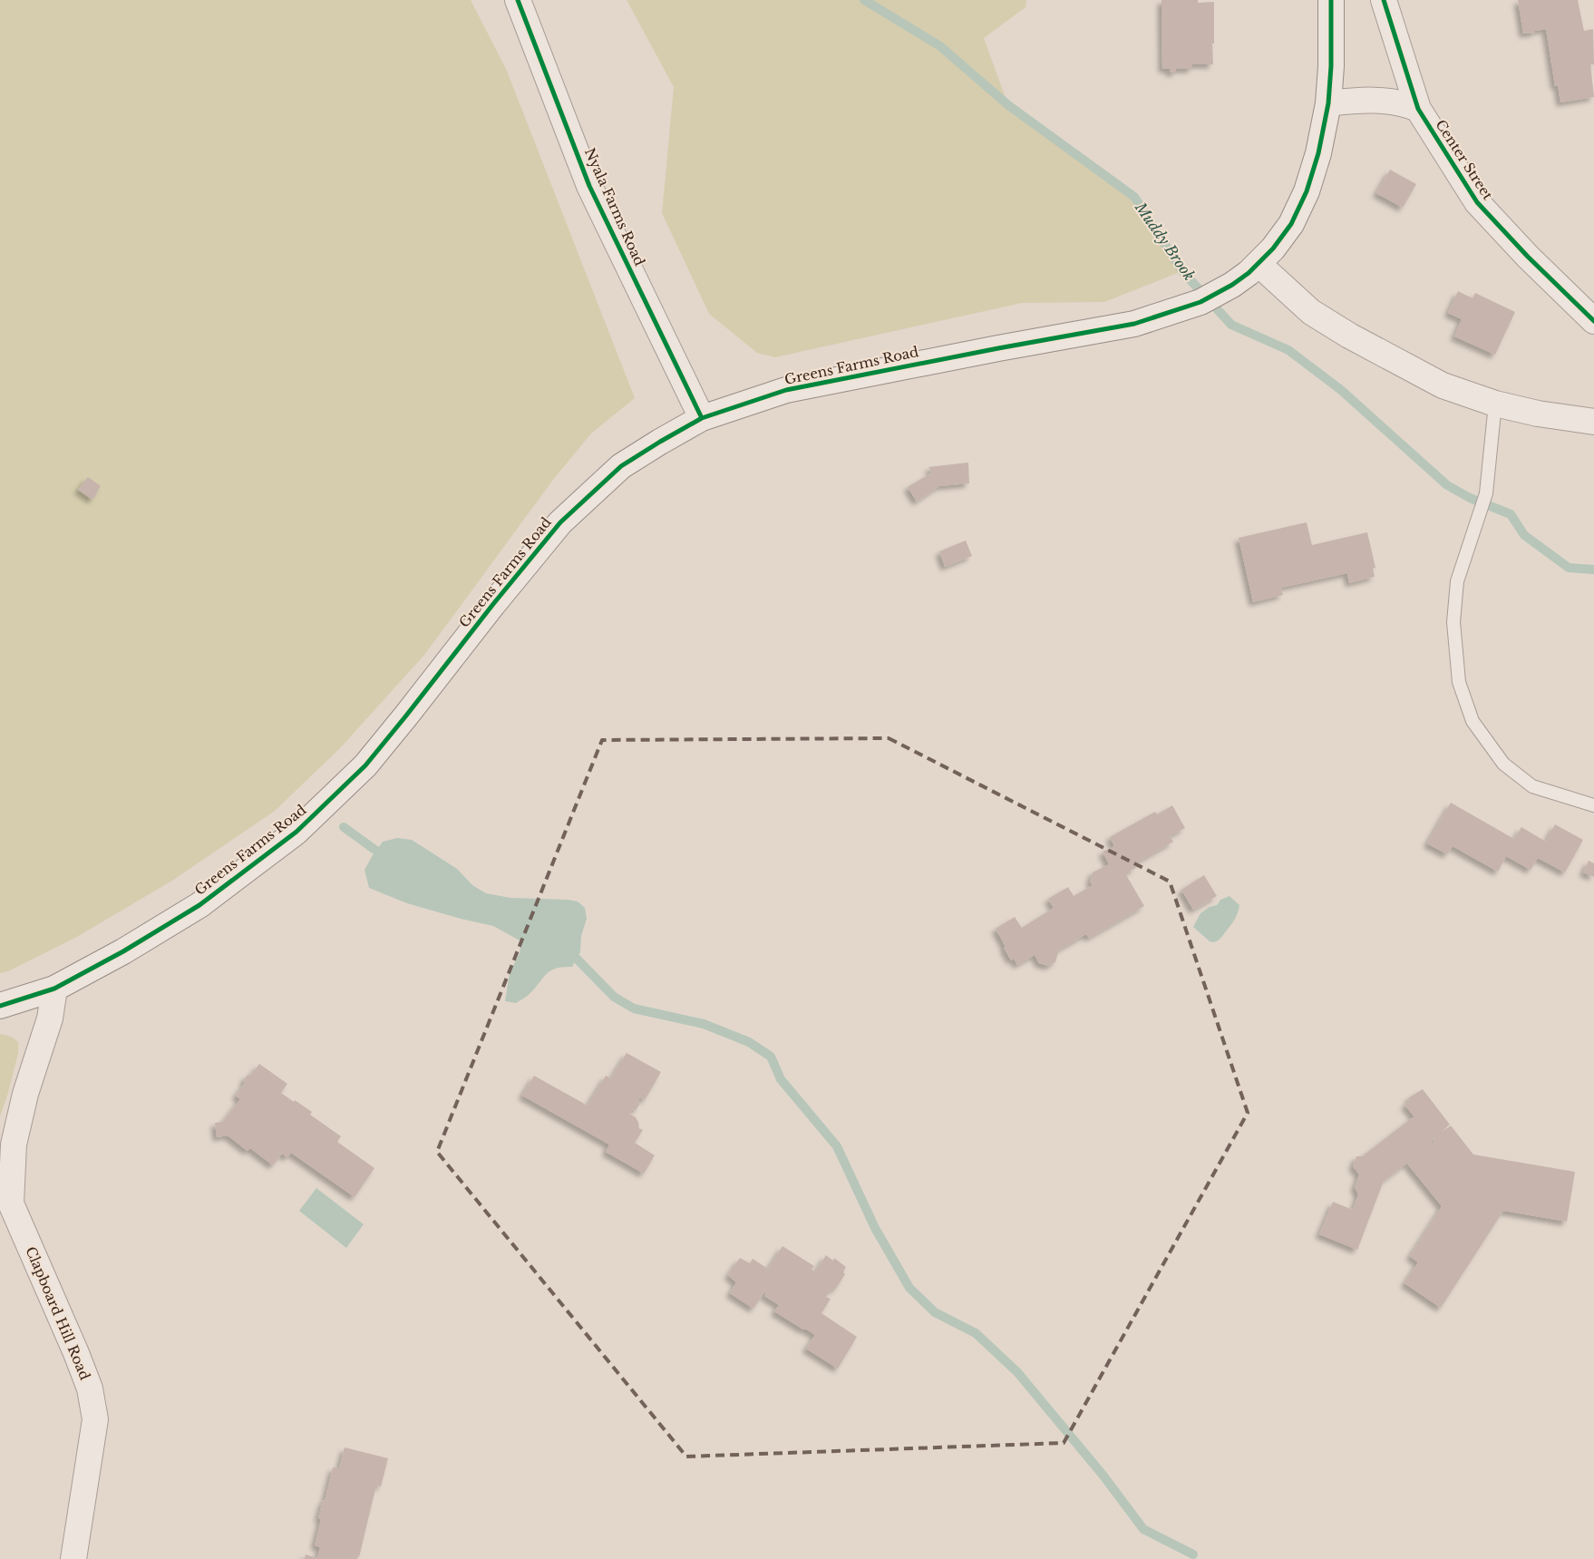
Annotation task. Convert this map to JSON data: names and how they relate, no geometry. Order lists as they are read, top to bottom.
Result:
{
  "streets": {
    "street": [
      "Center Street",
      "Nyala Farms Road",
      "Greens Farms Road",
      "Clapboard Hill Road"
    ]
  },
  "crossings": [
    ["Nyala Farms Road", "Greens Farms Road"],
    ["Greens Farms Road", "Clapboard Hill Road"]
  ],
  "water": ["Muddy Brook"]
}
